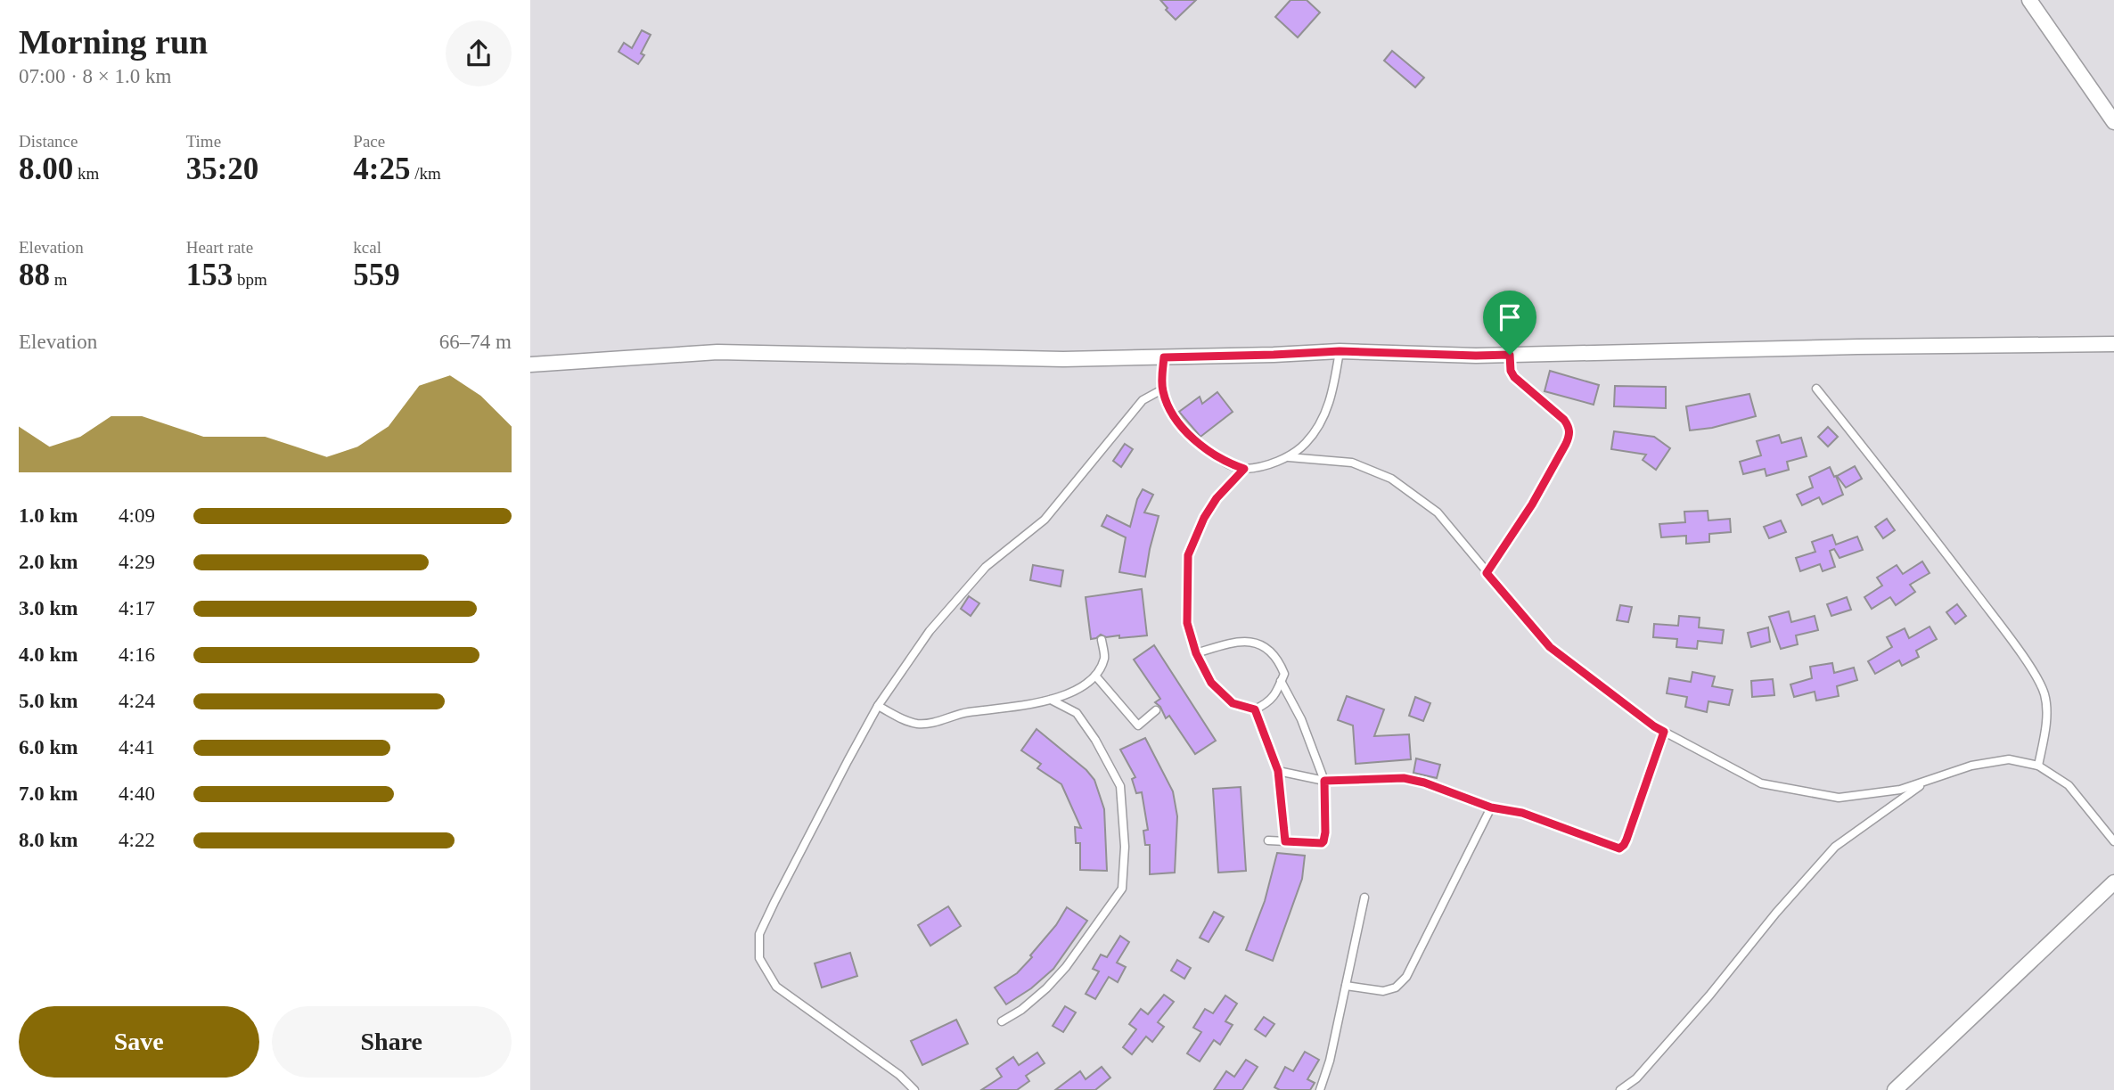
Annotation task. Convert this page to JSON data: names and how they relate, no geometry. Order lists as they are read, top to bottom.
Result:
{
  "page": {
    "heading": ["Morning run", "07:00 · 8 × 1.0 km"],
    "stats": [
      ["Distance", "8.00 km"],
      ["Time", "35:20"],
      ["Pace", "4:25 /km"],
      ["Elevation", "88 m"],
      ["Heart rate", "153 bpm"],
      ["kcal", "559"]
    ],
    "chart": ["Elevation", "66–74 m"],
    "list": [
      {
        "name": "1.0 km",
        "note": "4:09"
      },
      {
        "name": "2.0 km",
        "note": "4:29"
      },
      {
        "name": "3.0 km",
        "note": "4:17"
      },
      {
        "name": "4.0 km",
        "note": "4:16"
      },
      {
        "name": "5.0 km",
        "note": "4:24"
      },
      {
        "name": "6.0 km",
        "note": "4:41"
      },
      {
        "name": "7.0 km",
        "note": "4:40"
      },
      {
        "name": "8.0 km",
        "note": "4:22"
      }
    ],
    "buttons": ["Save", "Share"]
  }
}
